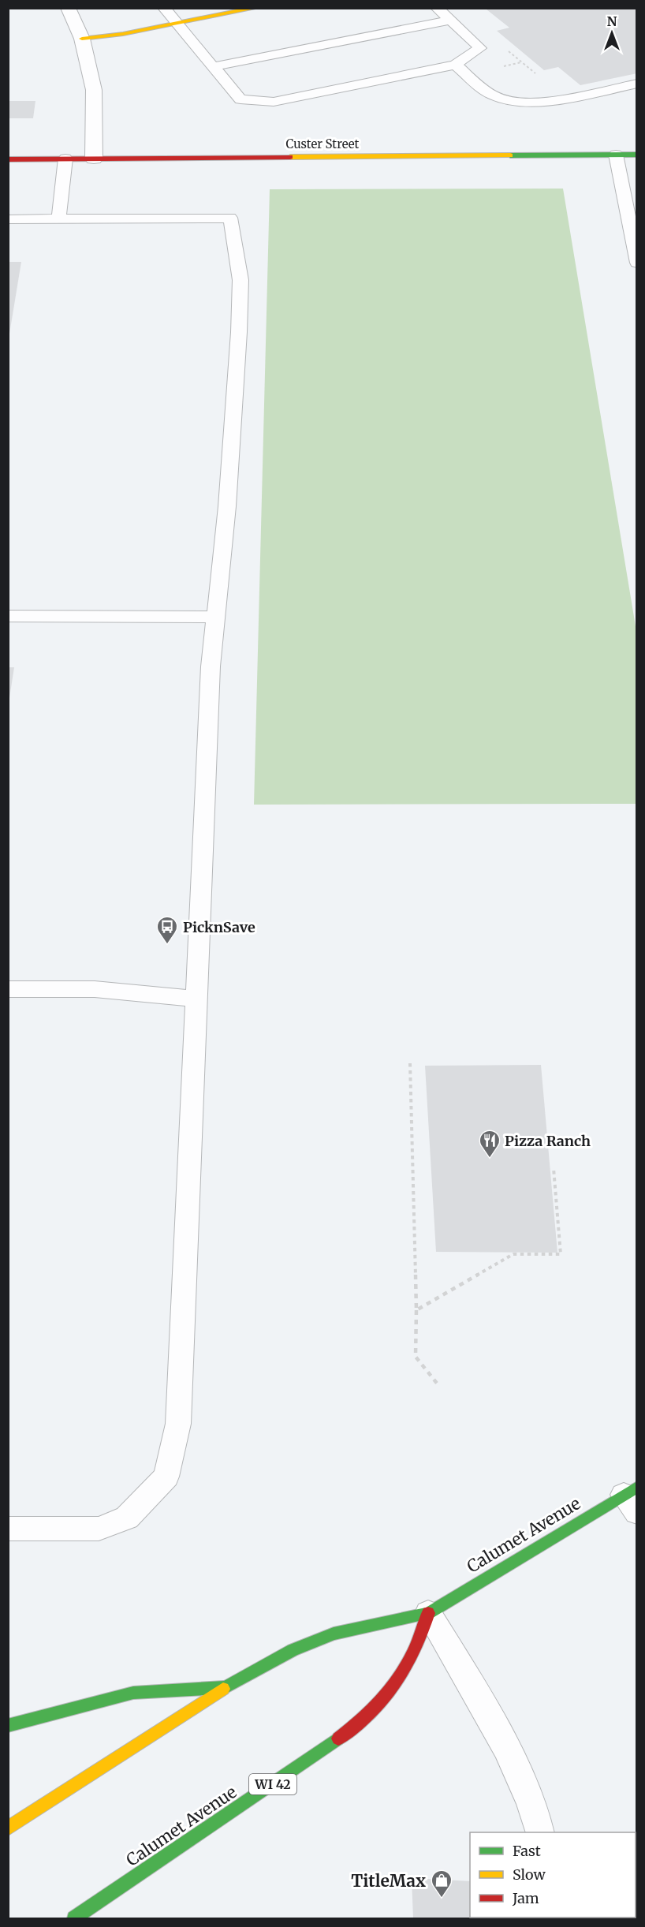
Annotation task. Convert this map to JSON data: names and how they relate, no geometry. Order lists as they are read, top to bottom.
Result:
{
  "streets": {
    "street": ["Custer Street", "Calumet Avenue", "WI 42"]
  },
  "places": {
    "bus stop": ["PicknSave"],
    "restaurant": ["Pizza Ranch"],
    "shop": ["TitleMax"]
  },
  "legend": ["Fast", "Slow", "Jam"],
  "north": "top"
}
